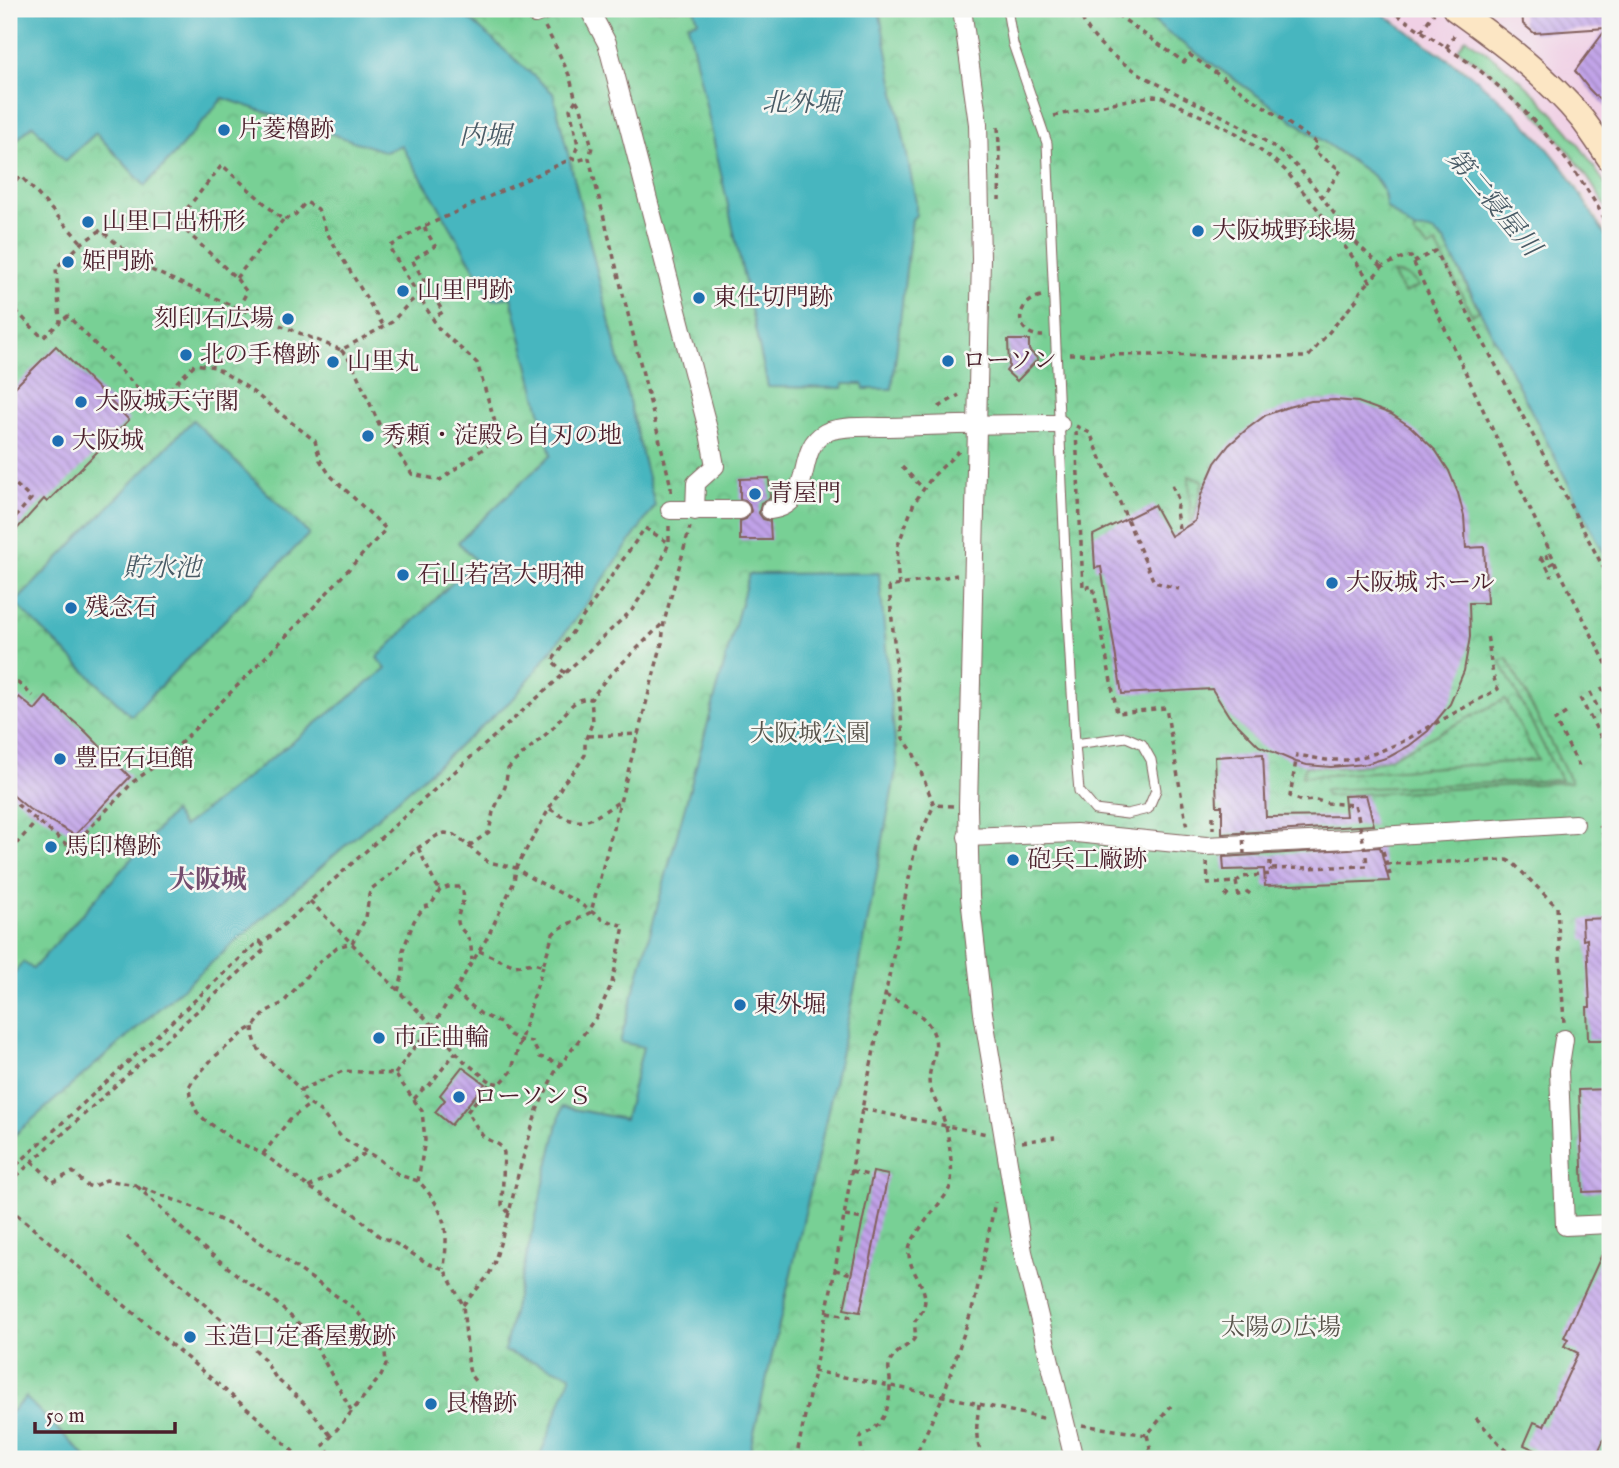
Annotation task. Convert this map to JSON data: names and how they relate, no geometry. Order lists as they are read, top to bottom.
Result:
{
  "districts": ["大阪城"],
  "water": [
    "北外堀",
    "内堀",
    "第二寝屋川",
    "貯水池"
  ],
  "parks": ["大阪城公園", "太陽の広場"],
  "places": [
    "片菱櫓跡",
    "山里口出枡形",
    "大阪城野球場",
    "姫門跡",
    "山里門跡",
    "東仕切門跡",
    "刻印石広場",
    "北の手櫓跡",
    "ローソン",
    "山里丸",
    "大阪城天守閣",
    "秀頼・淀殿ら自刃の地",
    "大阪城",
    "青屋門",
    "石山若宮大明神",
    "大阪城 ホール",
    "残念石",
    "豊臣石垣館",
    "馬印櫓跡",
    "砲兵工廠跡",
    "東外堀",
    "市正曲輪",
    "ローソンＳ",
    "玉造口定番屋敷跡",
    "艮櫓跡"
  ],
  "scale_bar": "50 m"
}
